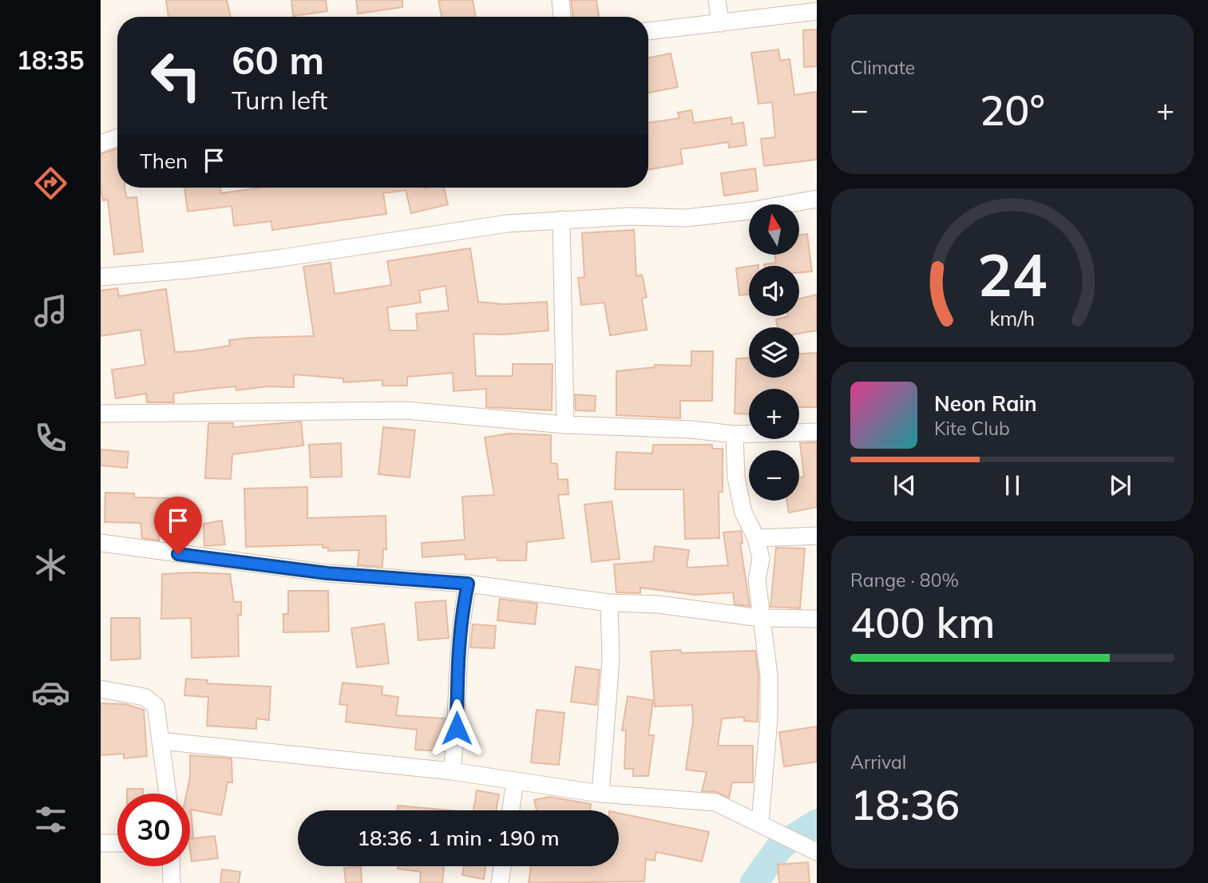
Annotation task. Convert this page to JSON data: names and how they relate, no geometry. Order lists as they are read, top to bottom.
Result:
{
  "north": "top",
  "page": {
    "tabs": "18:35",
    "tile": [
      "Climate",
      ["Range · 80%", "400 km"],
      ["Arrival", "18:36"]
    ],
    "turn": ["60 m", "Turn left"],
    "heat": ["−", "20°", "+"],
    "then": "Then",
    "map_buttons": ["+", "−"],
    "song": ["Neon Rain", "Kite Club"],
    "limit": "30",
    "trip": "18:36 · 1 min · 190 m",
    "gauge": ["24", "km/h"]
  }
}
